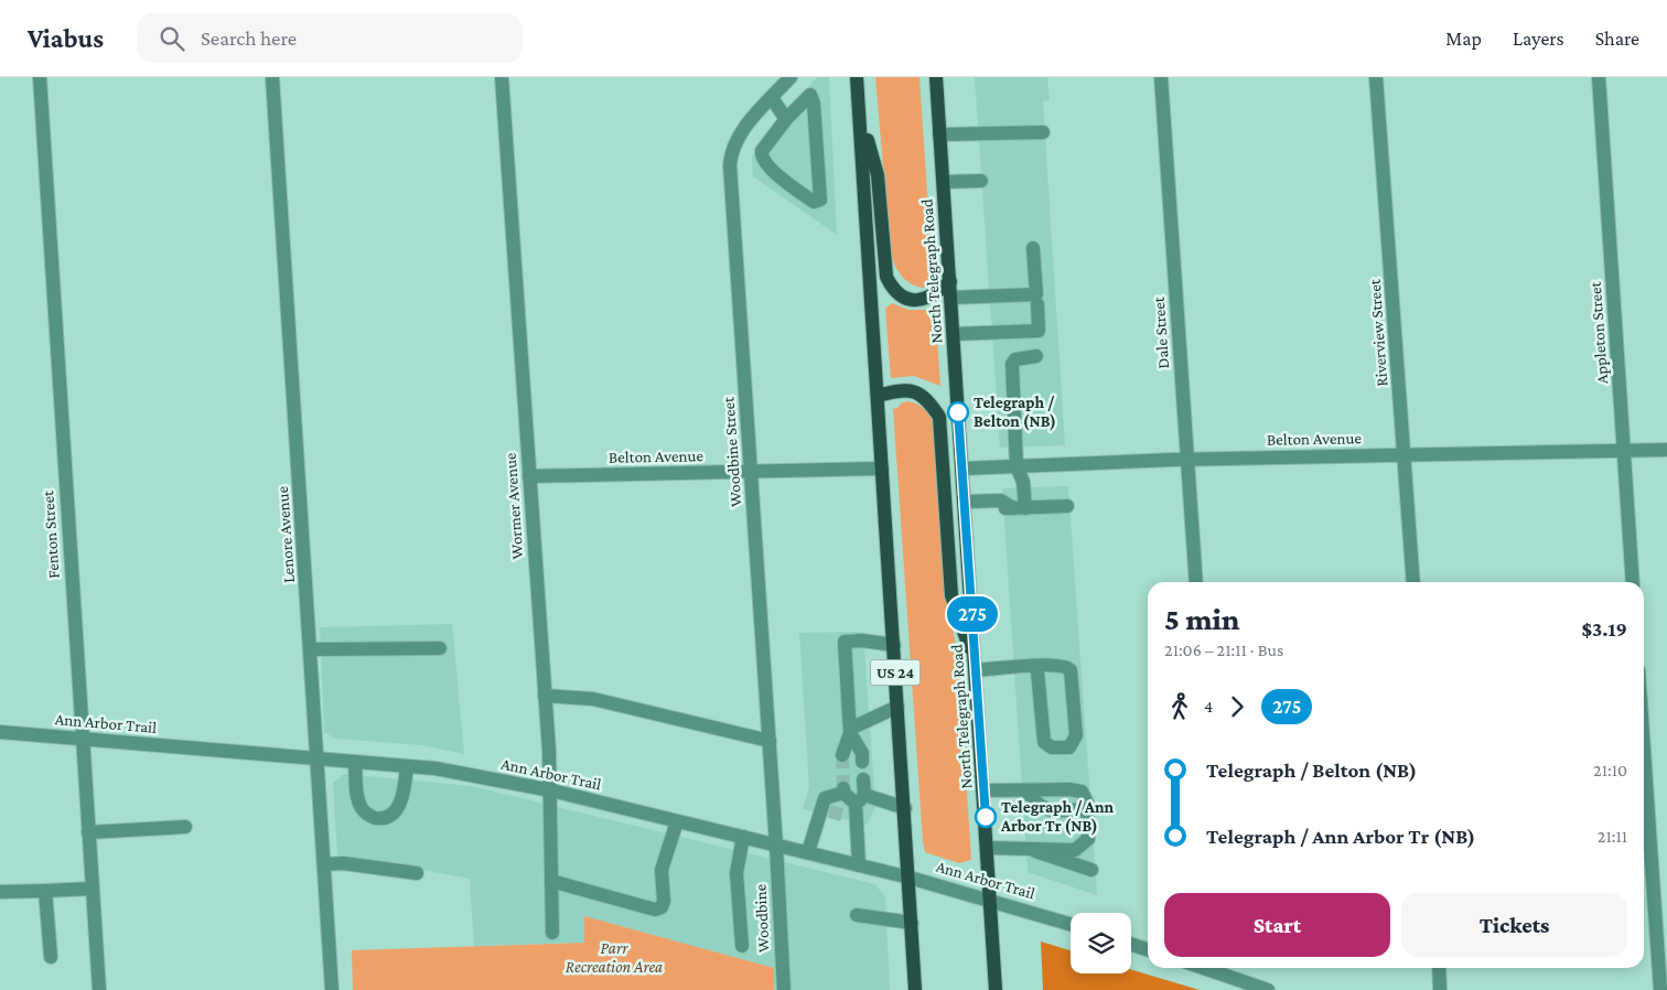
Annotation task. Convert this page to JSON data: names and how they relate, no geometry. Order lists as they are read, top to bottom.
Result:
{
  "streets": {
    "main road": ["North Telegraph Road", "US 24"],
    "street": [
      "Dale Street",
      "Riverview Street",
      "Appleton Street",
      "Belton Avenue",
      "Woodbine Street",
      "Wormer Avenue",
      "Fenton Street",
      "Lenore Avenue",
      "Ann Arbor Trail",
      "Woodbine"
    ]
  },
  "crossings": [
    ["North Telegraph Road", "Belton Avenue"],
    ["North Telegraph Road", "Ann Arbor Trail"],
    ["Dale Street", "Belton Avenue"],
    ["Riverview Street", "Belton Avenue"],
    ["Appleton Street", "Belton Avenue"],
    ["Belton Avenue", "Woodbine Street"],
    ["Belton Avenue", "Wormer Avenue"],
    ["Belton Avenue", "US 24"],
    ["Woodbine Street", "Ann Arbor Trail"],
    ["Woodbine Street", "Woodbine"],
    ["Wormer Avenue", "Ann Arbor Trail"],
    ["Fenton Street", "Ann Arbor Trail"],
    ["Lenore Avenue", "Ann Arbor Trail"],
    ["US 24", "Ann Arbor Trail"],
    ["Ann Arbor Trail", "Woodbine"]
  ],
  "parks": ["Parr Recreation Area"],
  "places": ["Telegraph / Belton (NB)", "Telegraph / Ann Arbor Tr (NB)"],
  "lines": ["bus line 275"],
  "page": {
    "header": "Viabus",
    "search": "Search here",
    "nav": ["Map", "Layers", "Share"],
    "on_map": "275",
    "heading": ["5 min", "21:06 – 21:11 · Bus", "$3.19"],
    "legs": ["4", "275"],
    "list": [
      {
        "name": "Telegraph / Belton (NB)",
        "value": "21:10"
      },
      {
        "name": "Telegraph / Ann Arbor Tr (NB)",
        "value": "21:11"
      }
    ],
    "buttons": ["Start", "Tickets"]
  }
}
